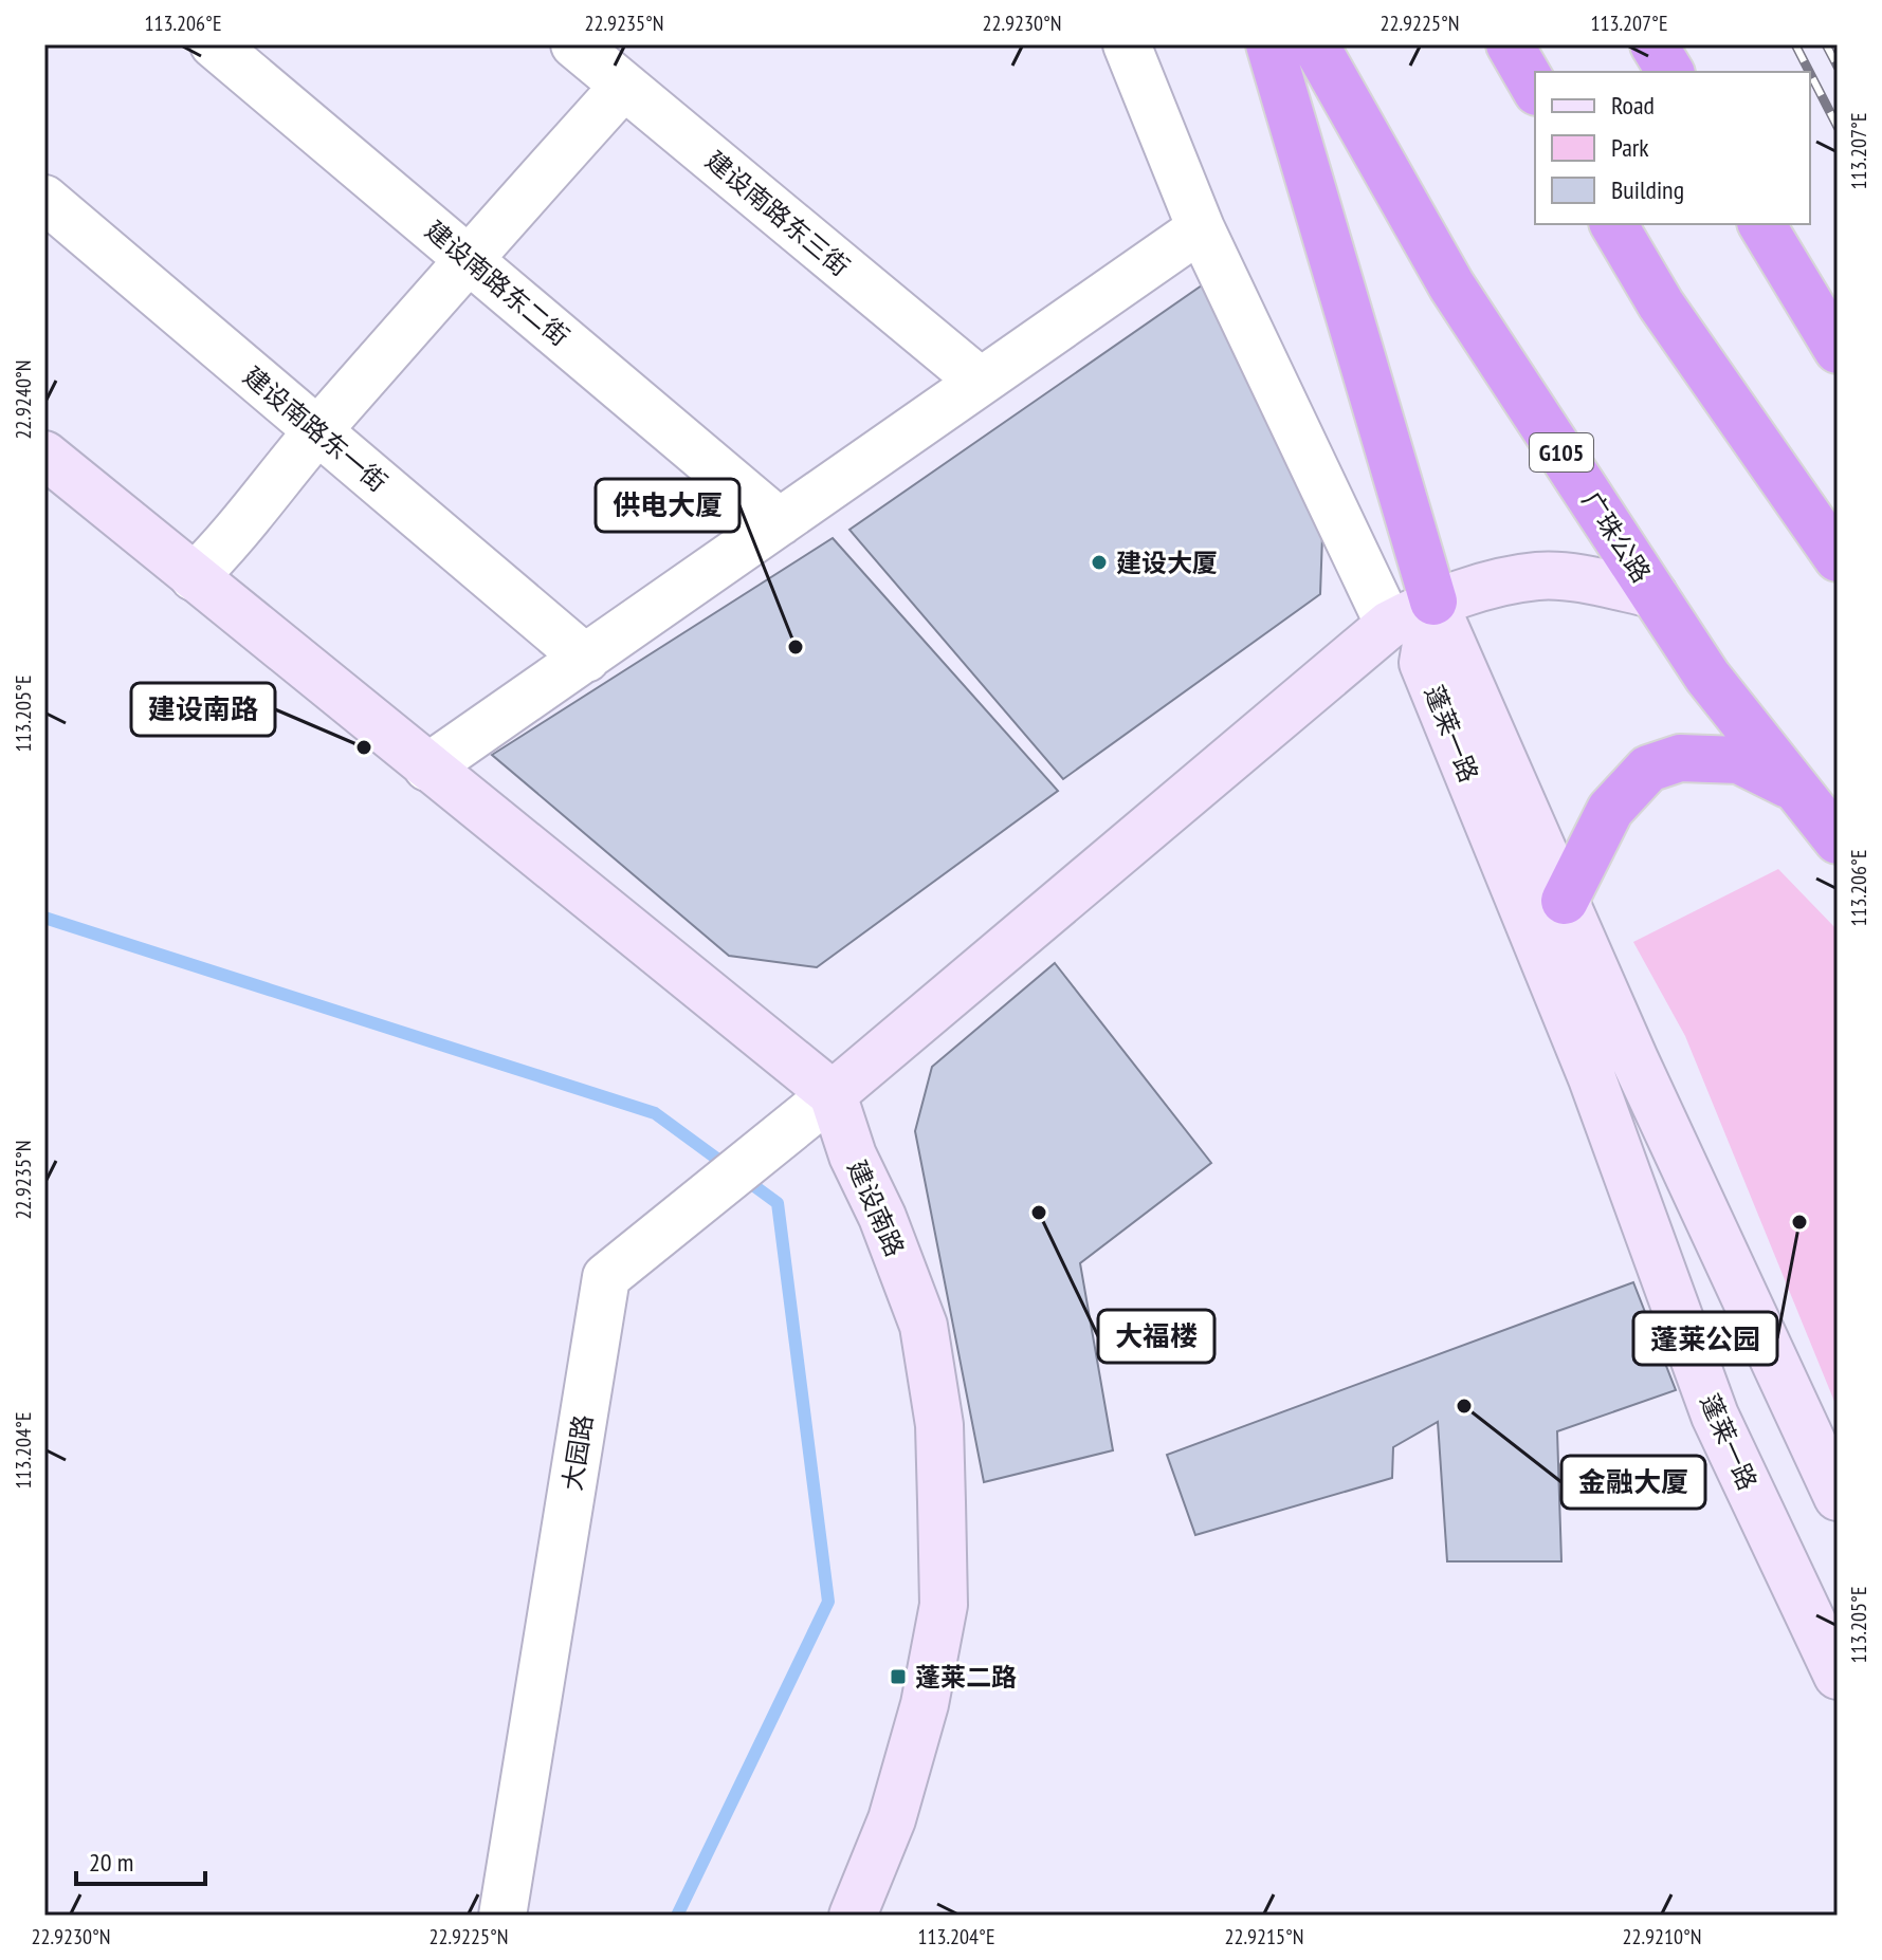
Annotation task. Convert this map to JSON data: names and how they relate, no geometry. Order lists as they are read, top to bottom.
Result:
{
  "streets": {
    "highway": ["G105", "广珠公路"],
    "main road": ["蓬莱一路", "建设南路"],
    "street": [
      "建设南路东三街",
      "建设南路东二街",
      "建设南路东一街",
      "大园路"
    ]
  },
  "crossings": [
    ["建设南路", "大园路"]
  ],
  "places": {
    "other": [
      "建设大厦",
      "供电大厦",
      "建设南路",
      "大福楼",
      "蓬莱公园",
      "金融大厦"
    ],
    "transit": ["蓬莱二路"]
  },
  "legend": ["Road", "Park", "Building"],
  "scale_bar": "20 m",
  "coordinates": [
    "113.206°E",
    "22.9235°N",
    "22.9230°N",
    "22.9225°N",
    "113.207°E",
    "22.9240°N",
    "113.205°E",
    "113.204°E",
    "22.9215°N",
    "22.9210°N"
  ]
}
